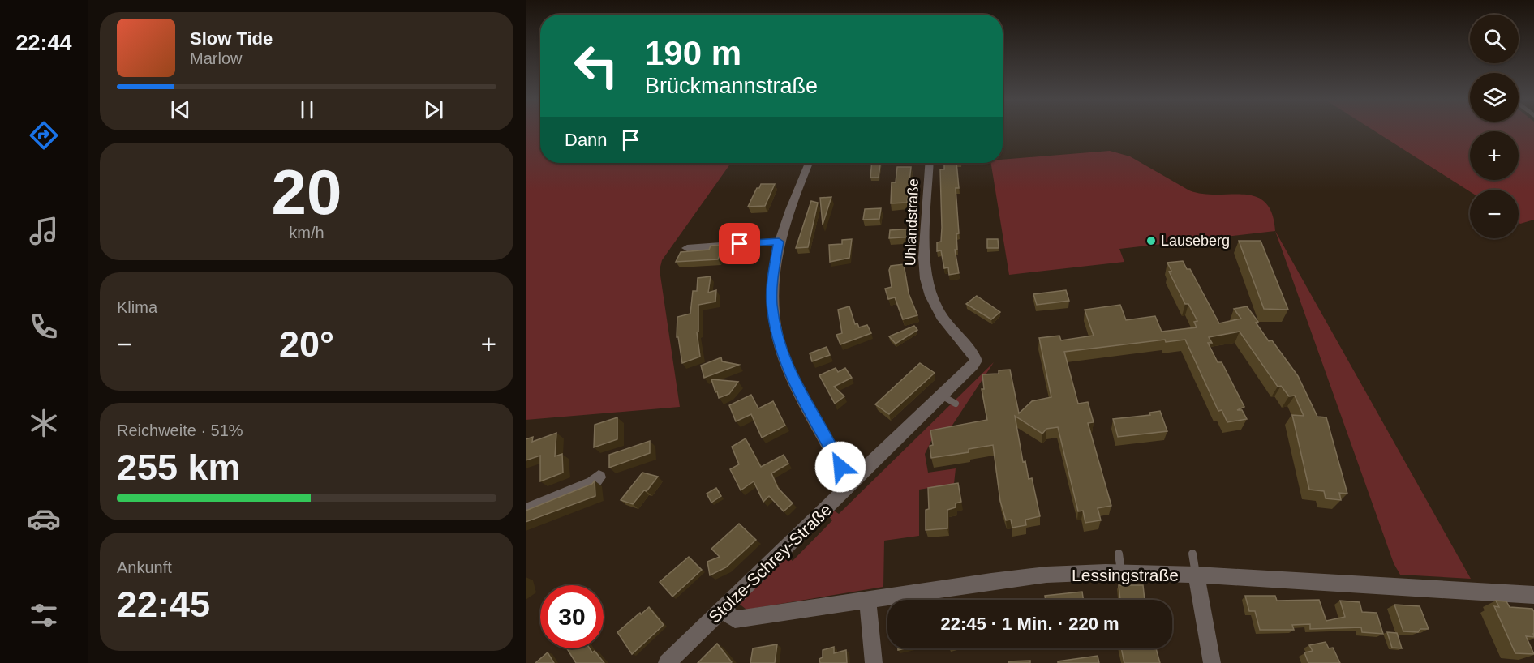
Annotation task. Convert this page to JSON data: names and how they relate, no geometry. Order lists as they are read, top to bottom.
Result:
{
  "streets": {
    "street": ["Uhlandstraße", "Stolze-Schrey-Straße", "Lessingstraße"]
  },
  "crossings": [
    ["Uhlandstraße", "Stolze-Schrey-Straße"],
    ["Stolze-Schrey-Straße", "Lessingstraße"]
  ],
  "places": ["Lauseberg"],
  "page": {
    "tabs": "22:44",
    "map_buttons": ["+", "−"],
    "turn": ["190 m", "Brückmannstraße"],
    "song": ["Slow Tide", "Marlow"],
    "then": "Dann",
    "tile": [
      ["20", "km/h"],
      "Klima",
      ["Reichweite · 51%", "255 km"],
      ["Ankunft", "22:45"]
    ],
    "heat": ["−", "20°", "+"],
    "limit": "30",
    "trip": "22:45 · 1 Min. · 220 m"
  }
}
